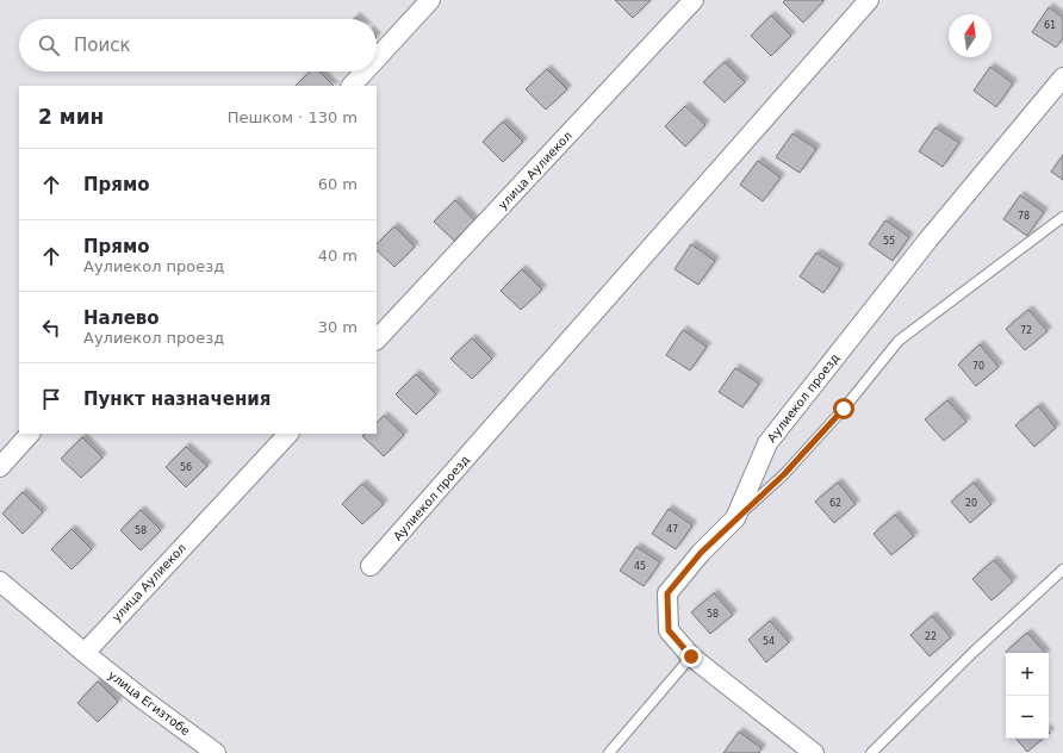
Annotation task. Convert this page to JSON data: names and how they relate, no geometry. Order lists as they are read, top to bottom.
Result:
{
  "streets": {
    "street": ["улица Аулиекол", "Аулиекол проезд", "улица Егизтобе"]
  },
  "crossings": [
    ["улица Аулиекол", "улица Егизтобе"]
  ],
  "house_numbers": [
    "61",
    "78",
    "55",
    "72",
    "70",
    "56",
    "62",
    "20",
    "47",
    "58",
    "45",
    "58",
    "22",
    "54"
  ],
  "north": "top",
  "page": {
    "search": "Поиск",
    "heading": ["2 мин", "Пешком · 130 m"],
    "list": [
      ["Прямо", "60 m"],
      ["Прямо", "Аулиекол проезд", "40 m"],
      ["Налево", "Аулиекол проезд", "30 m"],
      "Пункт назначения"
    ],
    "map_buttons": ["+", "−"]
  }
}
